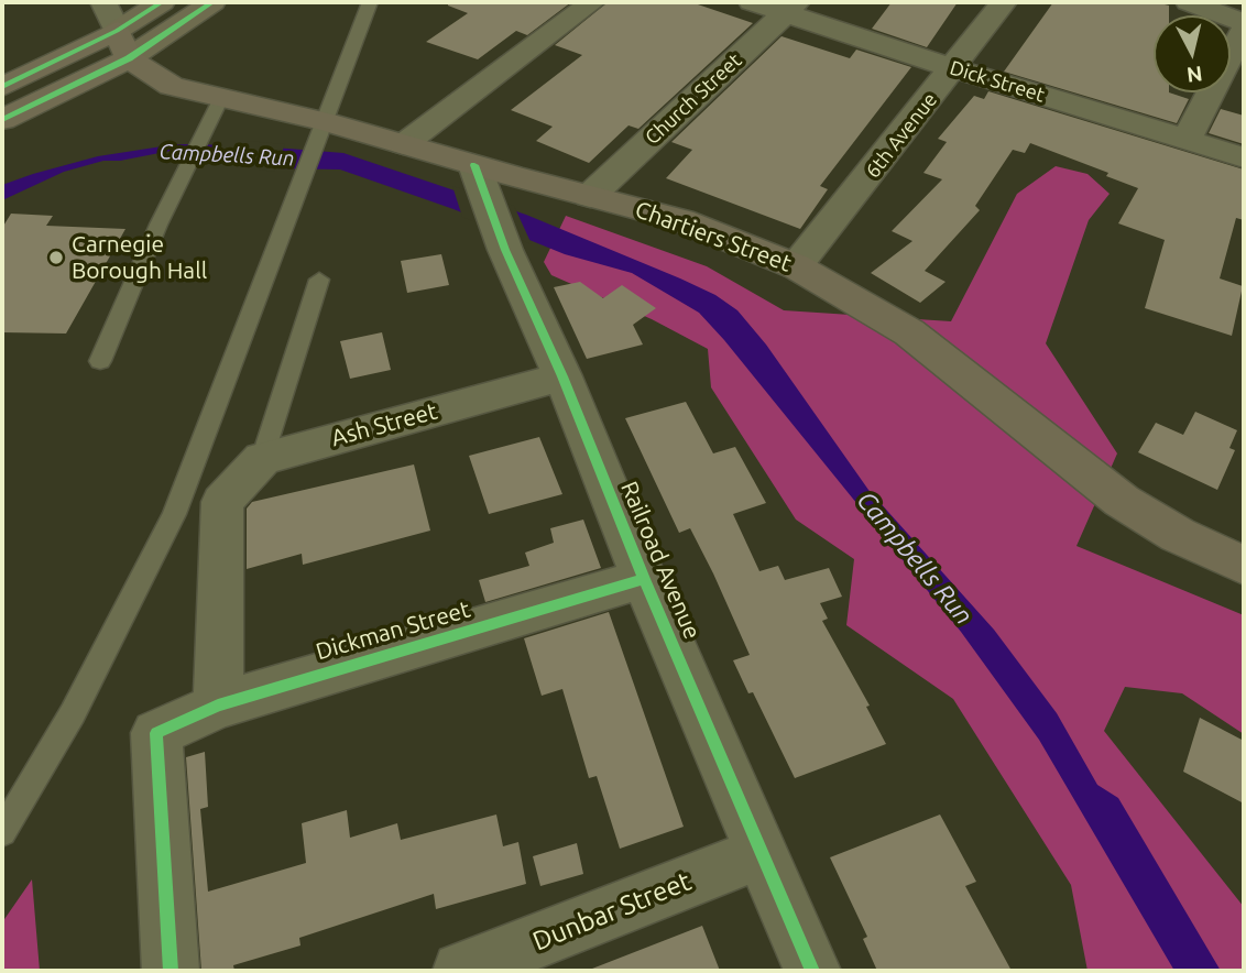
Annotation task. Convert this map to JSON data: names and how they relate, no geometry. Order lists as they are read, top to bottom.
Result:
{
  "streets": {
    "main road": ["Chartiers Street"],
    "street": [
      "Dick Street",
      "Church Street",
      "6th Avenue",
      "Ash Street",
      "Railroad Avenue",
      "Dickman Street",
      "Dunbar Street"
    ]
  },
  "crossings": [
    ["Dick Street", "Church Street"],
    ["Dick Street", "6th Avenue"],
    ["Church Street", "Chartiers Street"],
    ["6th Avenue", "Chartiers Street"],
    ["Chartiers Street", "Railroad Avenue"],
    ["Ash Street", "Railroad Avenue"],
    ["Railroad Avenue", "Dickman Street"],
    ["Railroad Avenue", "Dunbar Street"]
  ],
  "water": ["Campbells Run"],
  "places": ["Carnegie Borough Hall"],
  "north": "bottom"
}
